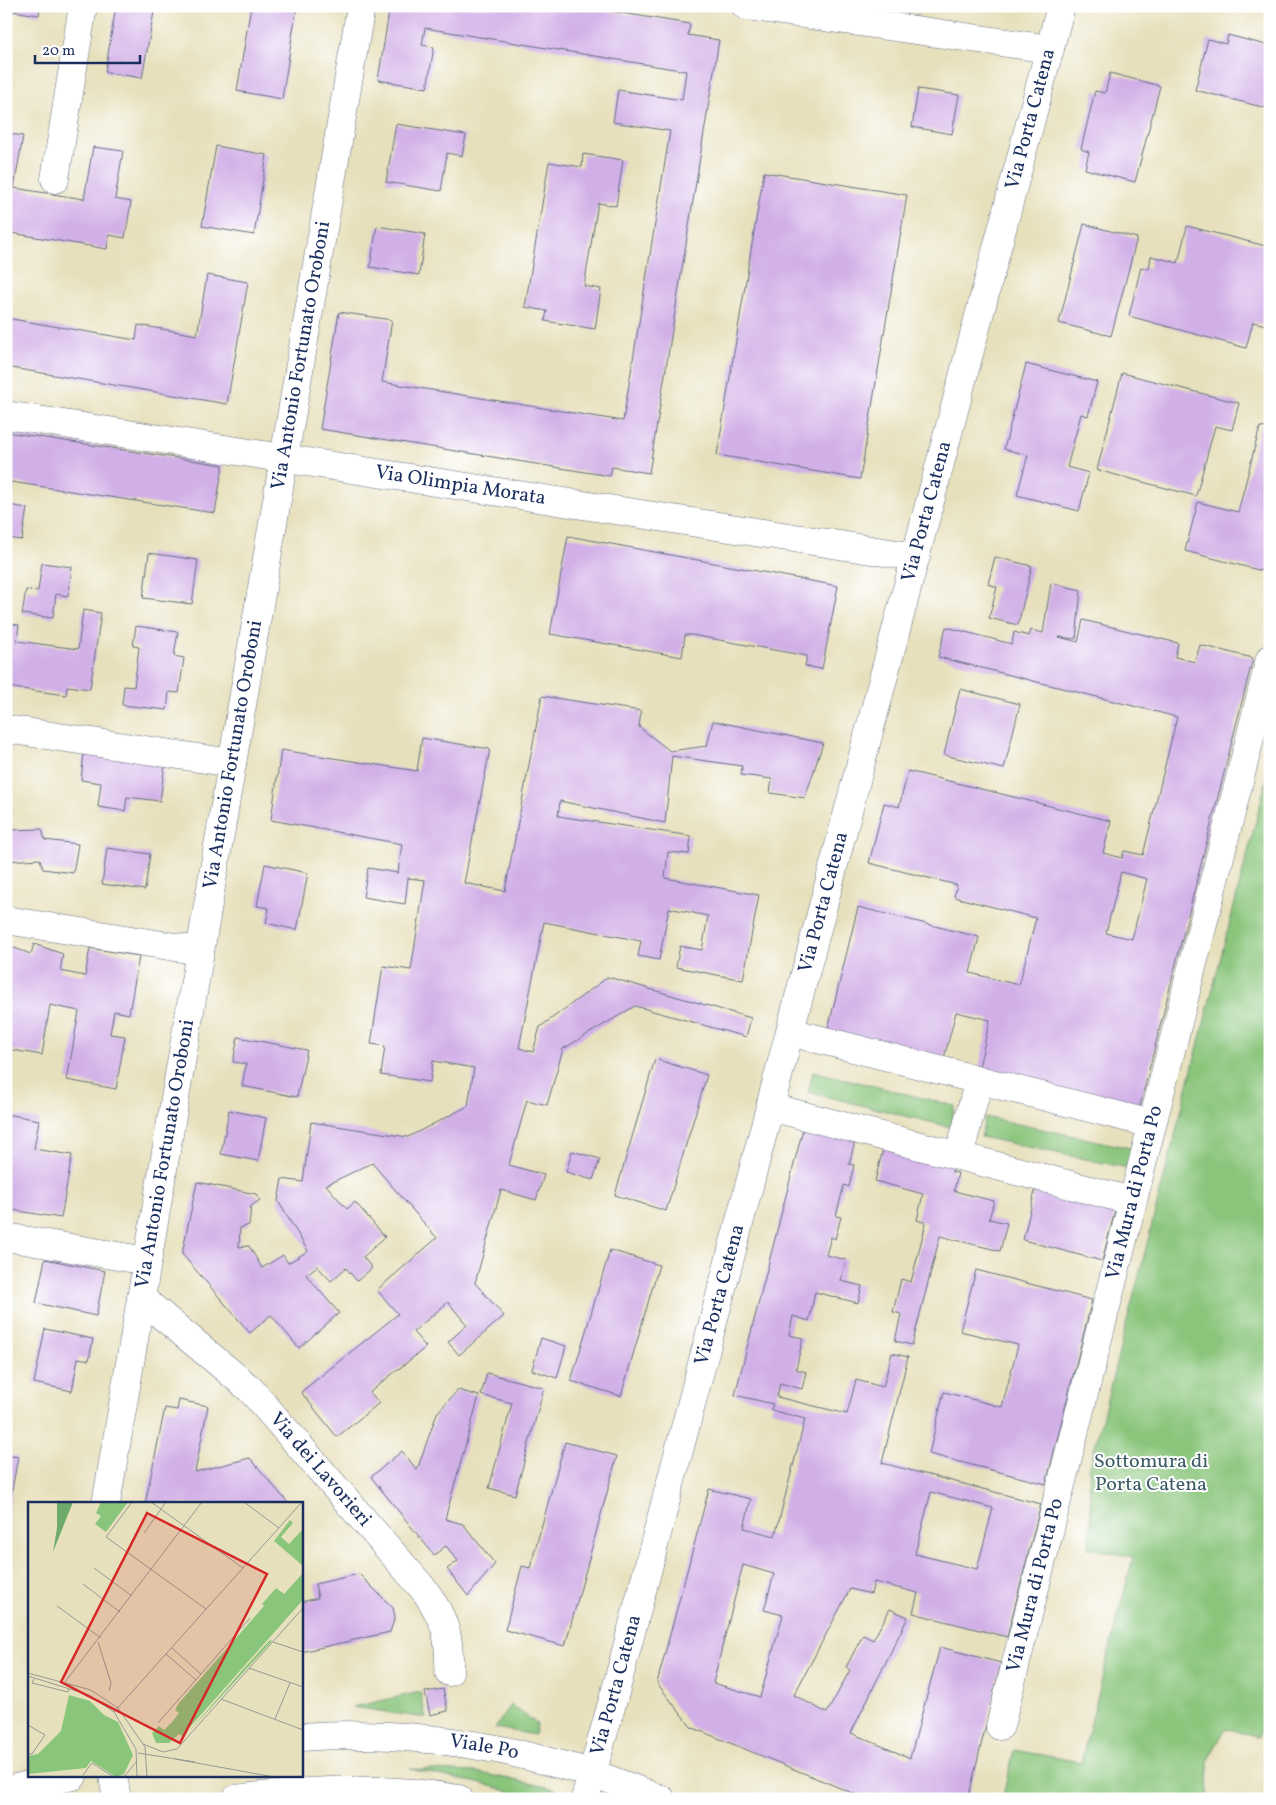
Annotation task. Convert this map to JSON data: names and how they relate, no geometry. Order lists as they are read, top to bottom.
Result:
{
  "streets": {
    "street": [
      "Via Porta Catena",
      "Via Antonio Fortunato Oroboni",
      "Via Olimpia Morata",
      "Via Mura di Porta Po",
      "Via dei Lavorieri",
      "Viale Po"
    ]
  },
  "crossings": [
    ["Via Porta Catena", "Via Olimpia Morata"],
    ["Via Porta Catena", "Viale Po"],
    ["Via Antonio Fortunato Oroboni", "Via Olimpia Morata"],
    ["Via Antonio Fortunato Oroboni", "Via dei Lavorieri"]
  ],
  "parks": ["Sottomura di Porta Catena"],
  "scale_bar": "20 m"
}
